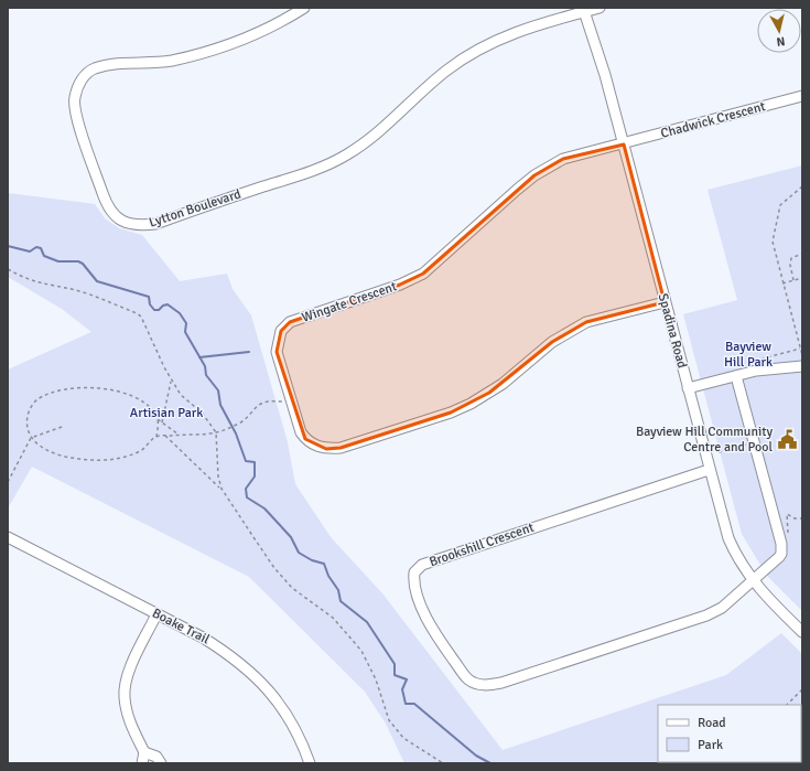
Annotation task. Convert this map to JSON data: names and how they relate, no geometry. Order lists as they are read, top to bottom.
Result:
{
  "streets": {
    "street": [
      "Chadwick Crescent",
      "Lytton Boulevard",
      "Wingate Crescent",
      "Spadina Road",
      "Brookshill Crescent",
      "Boake Trail"
    ]
  },
  "crossings": [
    ["Chadwick Crescent", "Wingate Crescent"],
    ["Chadwick Crescent", "Spadina Road"],
    ["Lytton Boulevard", "Spadina Road"],
    ["Wingate Crescent", "Spadina Road"],
    ["Spadina Road", "Brookshill Crescent"]
  ],
  "parks": ["Bayview Hill Park", "Artisian Park"],
  "places": {
    "public building": ["Bayview Hill Community Centre and Pool"]
  },
  "legend": ["Road", "Park"],
  "north": "bottom"
}
